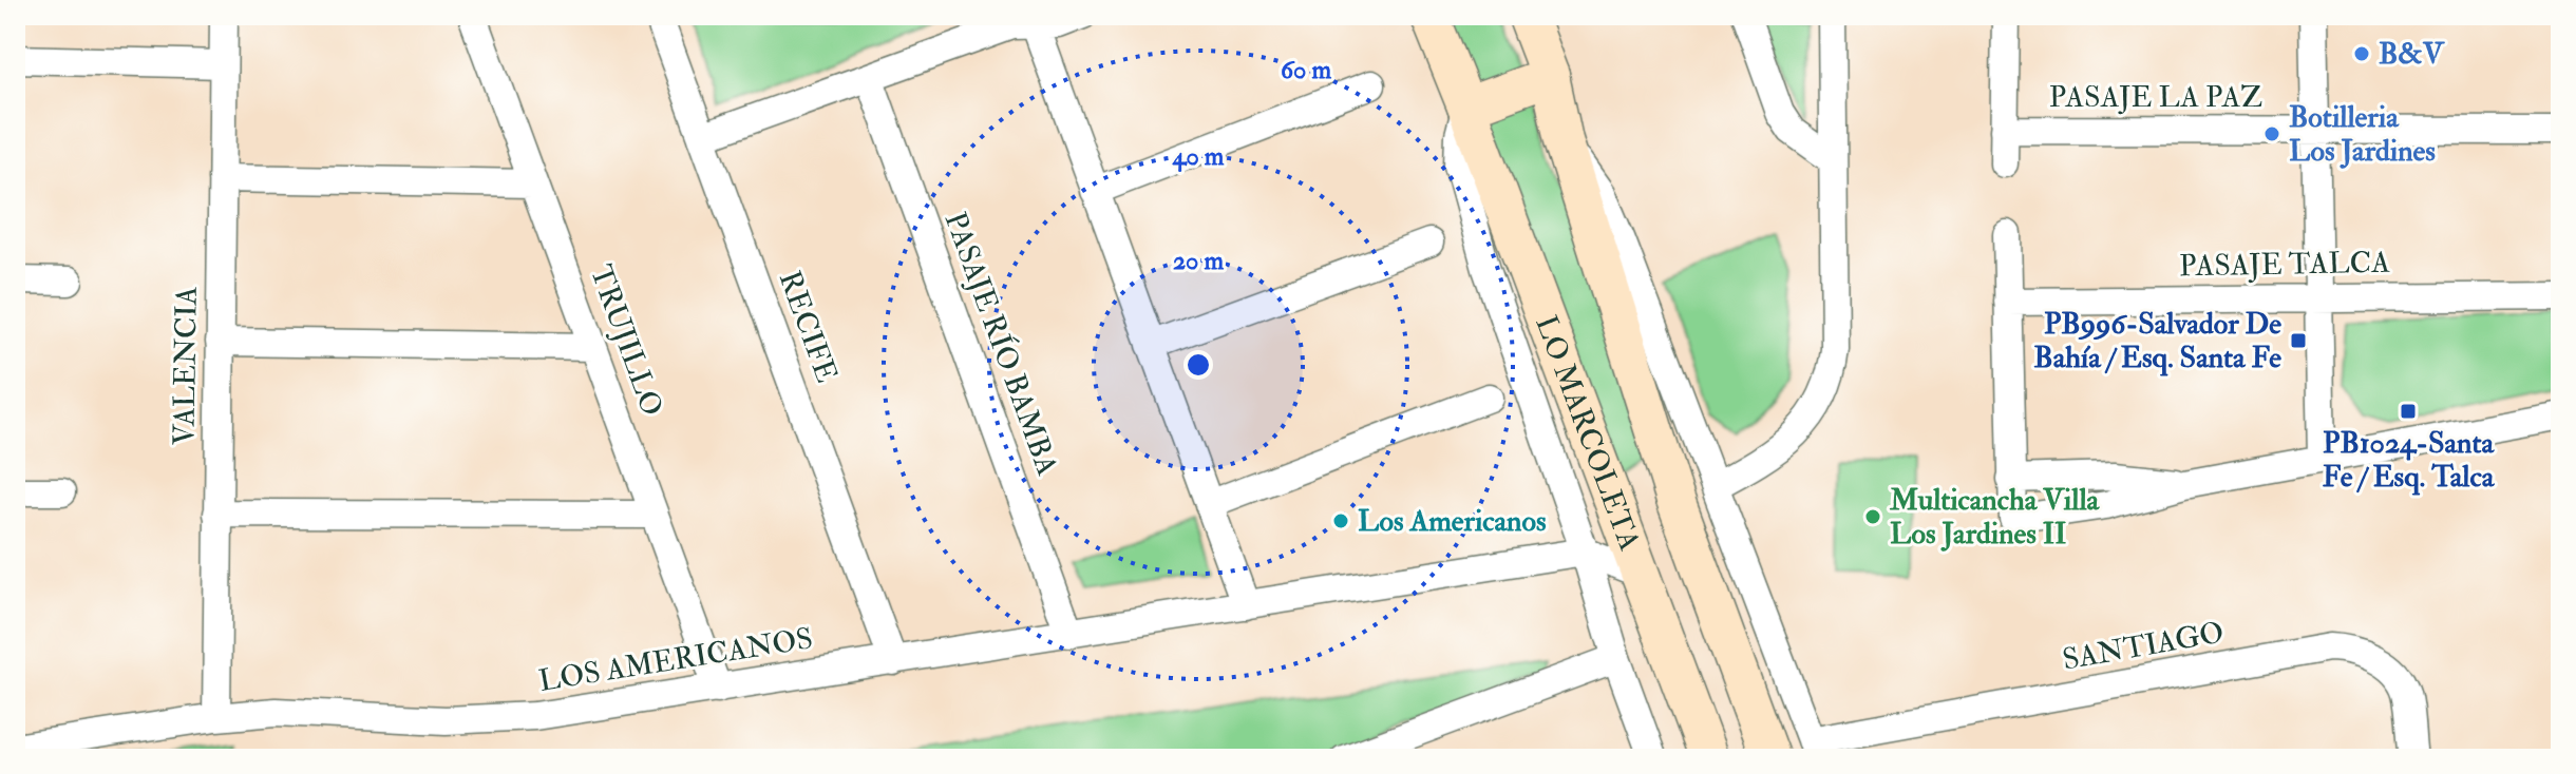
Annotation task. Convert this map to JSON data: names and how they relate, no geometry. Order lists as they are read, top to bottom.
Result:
{
  "streets": {
    "main road": ["LO MARCOLETA"],
    "street": [
      "PASAJE LA PAZ",
      "PASAJE TALCA",
      "RECIFE",
      "TRUJILLO",
      "PASAJE RÍO BAMBA",
      "VALENCIA",
      "SANTIAGO",
      "LOS AMERICANOS"
    ]
  },
  "crossings": [
    ["RECIFE", "LOS AMERICANOS"],
    ["TRUJILLO", "LOS AMERICANOS"],
    ["PASAJE RÍO BAMBA", "LOS AMERICANOS"],
    ["VALENCIA", "LOS AMERICANOS"],
    ["LO MARCOLETA", "SANTIAGO"],
    ["LO MARCOLETA", "LOS AMERICANOS"]
  ],
  "places": {
    "other": [
      "B&V",
      "Botilleria Los Jardines",
      "Multicancha Villa Los Jardines II",
      "Los Americanos"
    ],
    "transit": ["PB996-Salvador De Bahía / Esq. Santa Fe", "PB1024-Santa Fe / Esq. Talca"]
  },
  "rings": ["60 m", "40 m", "20 m"]
}
